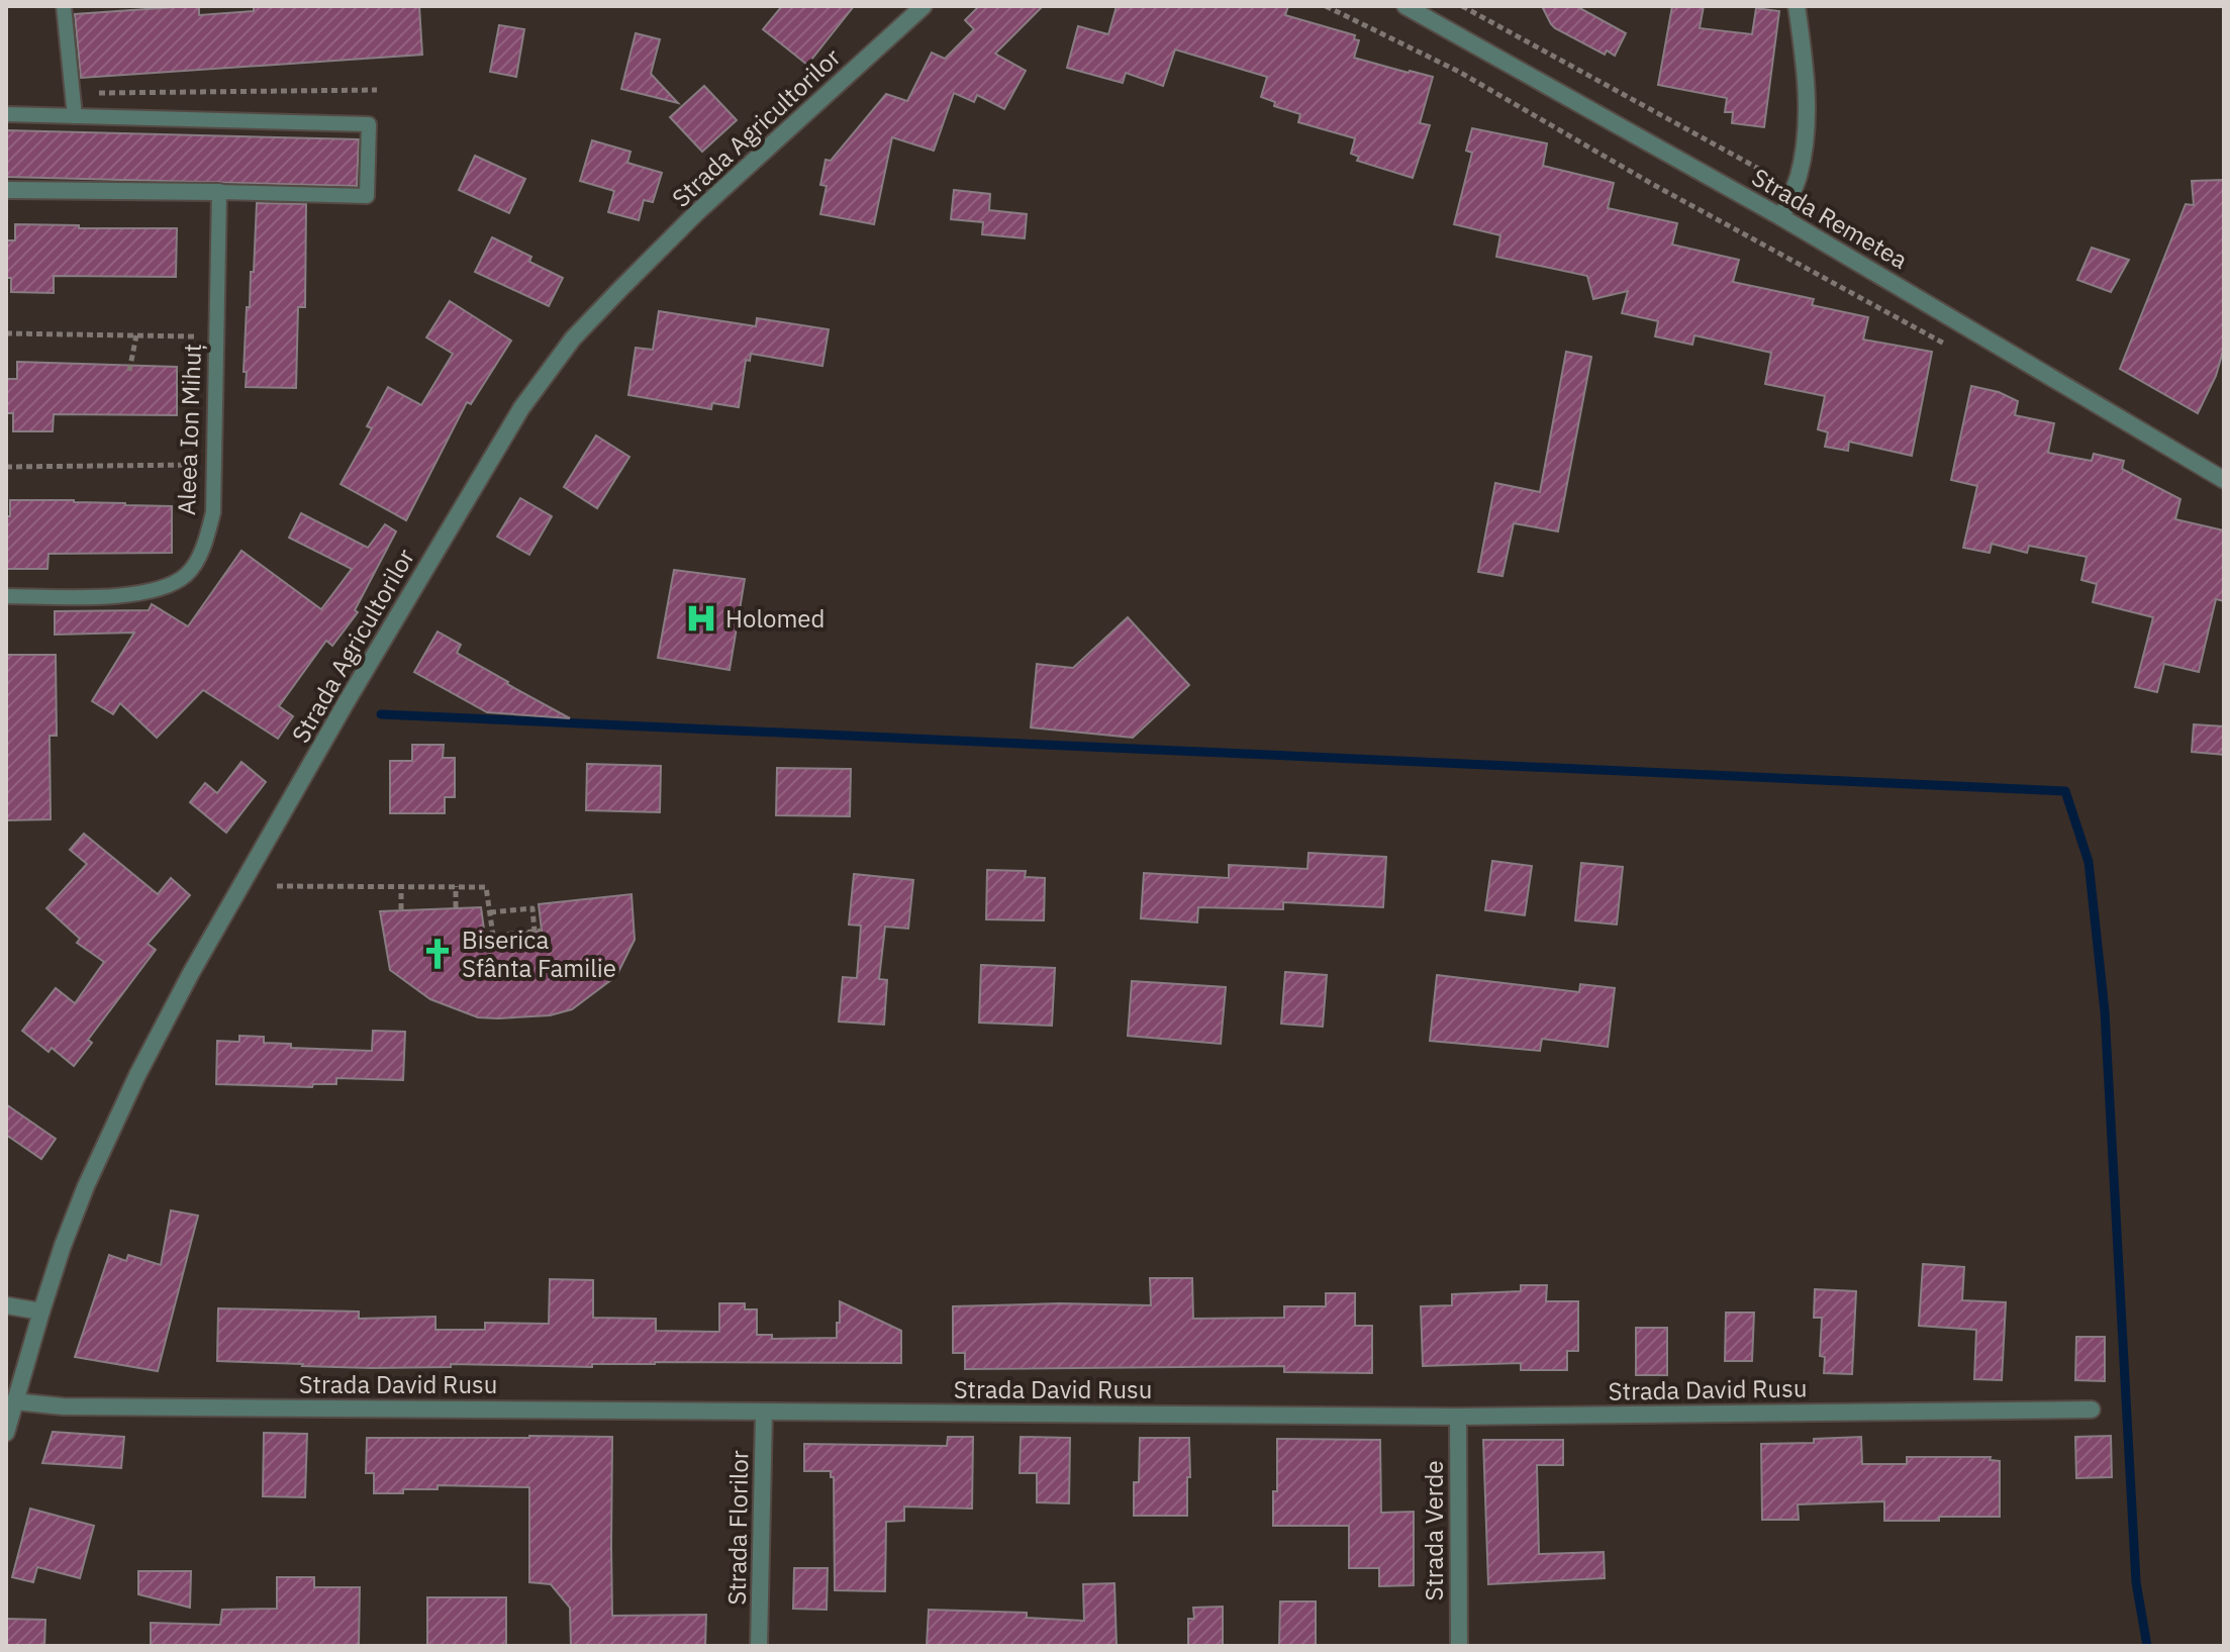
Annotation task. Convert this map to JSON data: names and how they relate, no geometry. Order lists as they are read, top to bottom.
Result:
{
  "streets": {
    "street": [
      "Strada Agricultorilor",
      "Strada Remetea",
      "Strada David Rusu",
      "Strada Florilor",
      "Strada Verde"
    ],
    "lane": ["Aleea Ion Mihuț"]
  },
  "crossings": [
    ["Strada Agricultorilor", "Strada David Rusu"],
    ["Strada David Rusu", "Strada Florilor"],
    ["Strada David Rusu", "Strada Verde"]
  ],
  "places": {
    "hospital": ["Holomed"],
    "church": ["Biserica Sfânta Familie"]
  }
}
